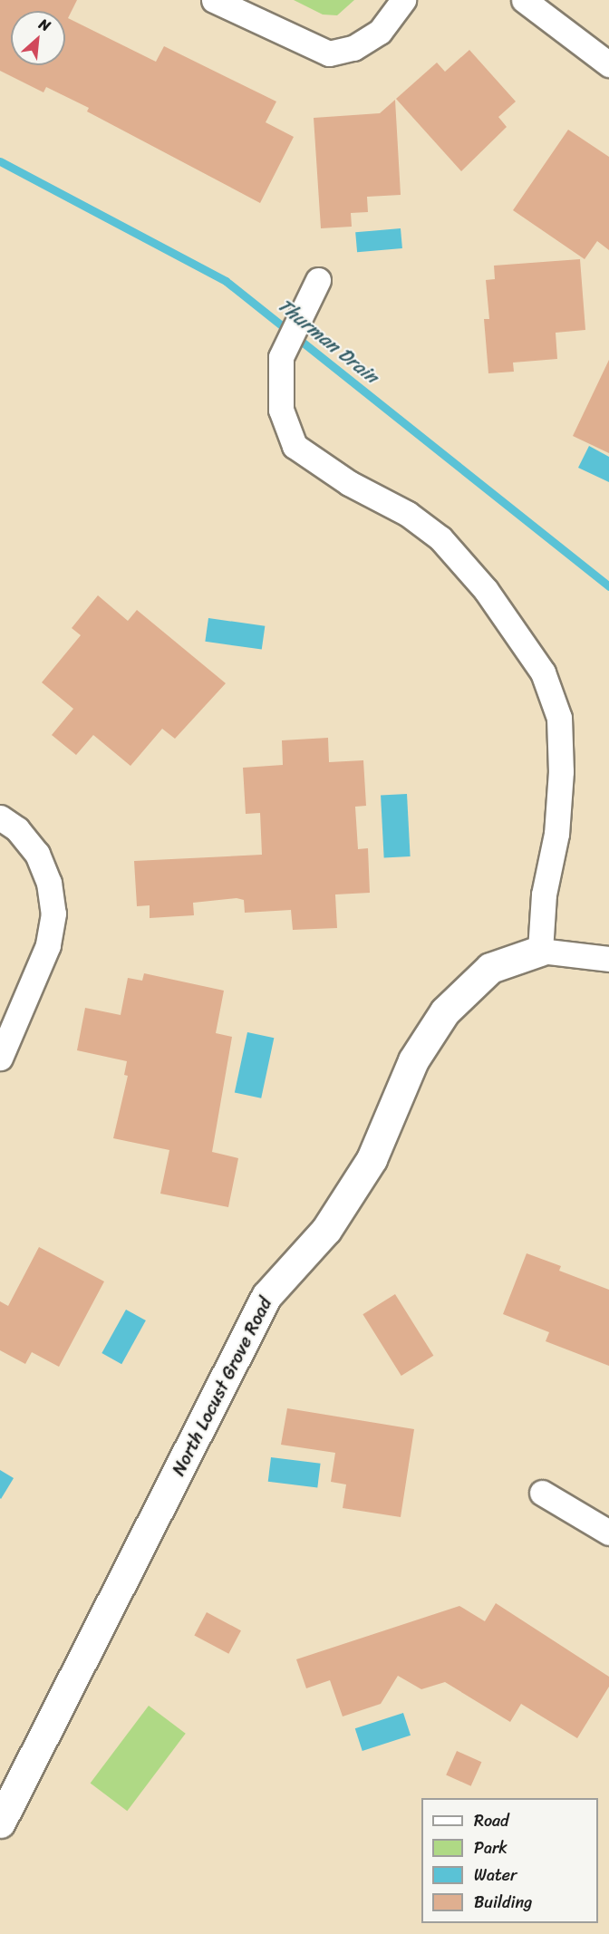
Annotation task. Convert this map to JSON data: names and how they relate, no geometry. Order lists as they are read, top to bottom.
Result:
{
  "streets": {
    "street": ["North Locust Grove Road"]
  },
  "water": ["Thurman Drain"],
  "legend": [
    "Road",
    "Park",
    "Water",
    "Building"
  ],
  "north": "top right"
}
